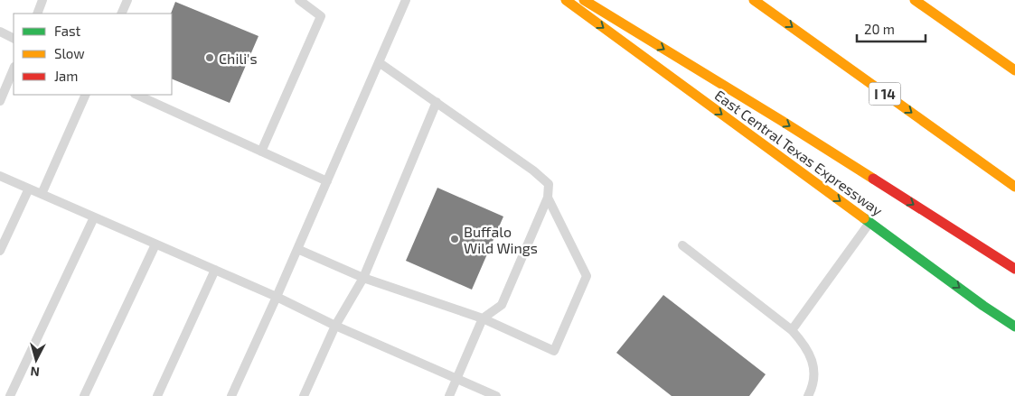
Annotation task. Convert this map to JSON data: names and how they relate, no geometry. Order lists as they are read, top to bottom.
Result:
{
  "streets": {
    "main road": ["I 14", "East Central Texas Expressway"]
  },
  "places": ["Chili's", "Buffalo Wild Wings"],
  "legend": ["Fast", "Slow", "Jam"],
  "scale_bar": "20 m",
  "north": "bottom"
}
